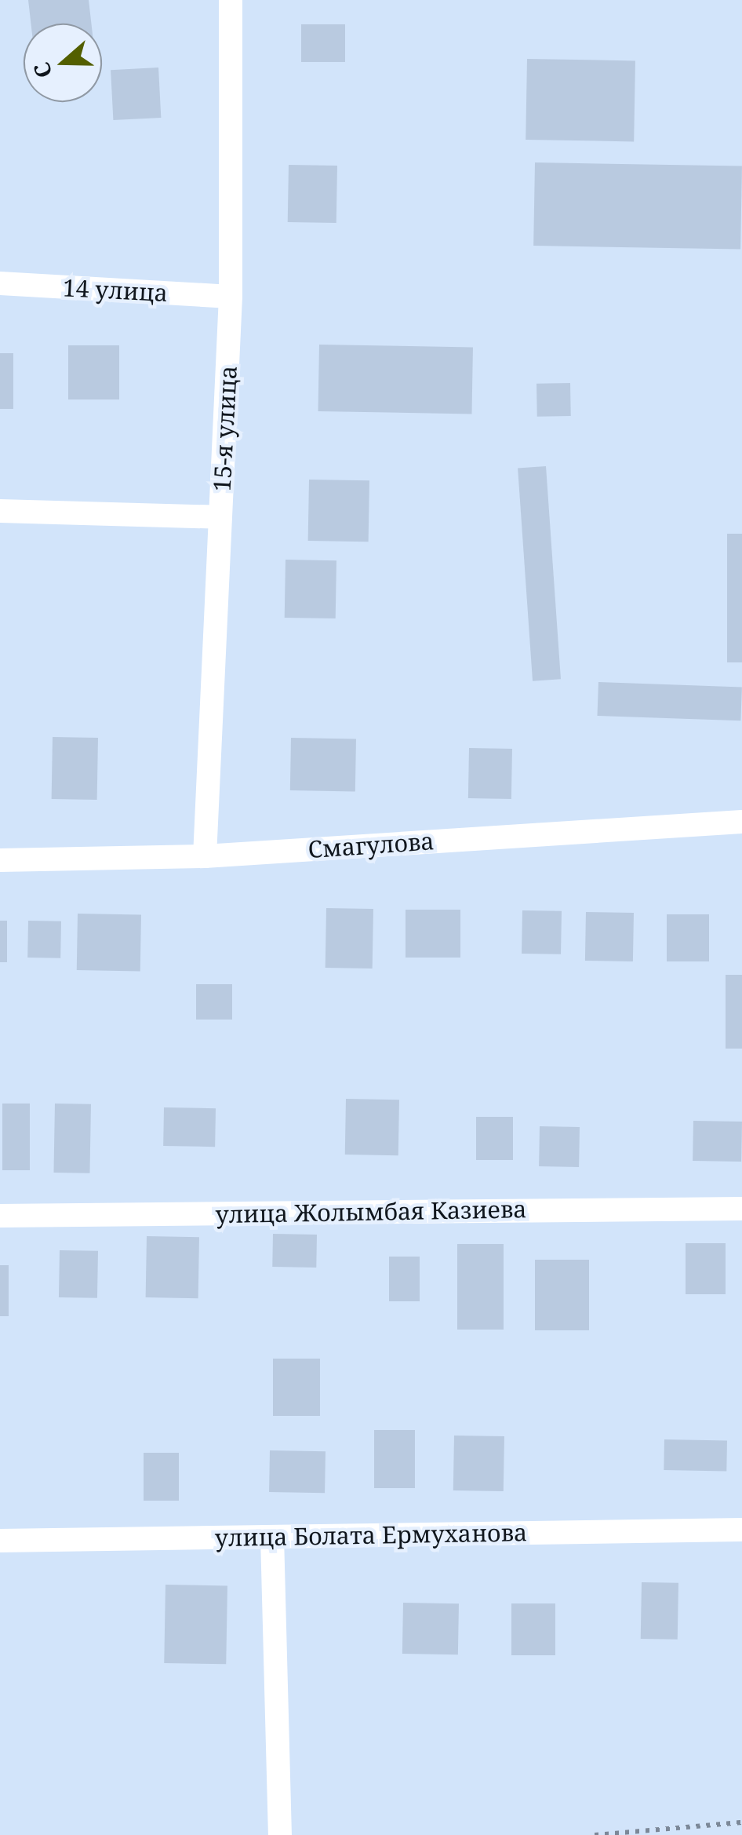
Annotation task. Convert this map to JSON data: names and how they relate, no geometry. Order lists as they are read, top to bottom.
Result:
{
  "streets": {
    "street": [
      "14 улица",
      "15-я улица",
      "Смагулова",
      "улица Жолымбая Казиева",
      "улица Болата Ермуханова"
    ]
  },
  "crossings": [
    ["14 улица", "15-я улица"],
    ["15-я улица", "Смагулова"]
  ],
  "north": "left"
}
